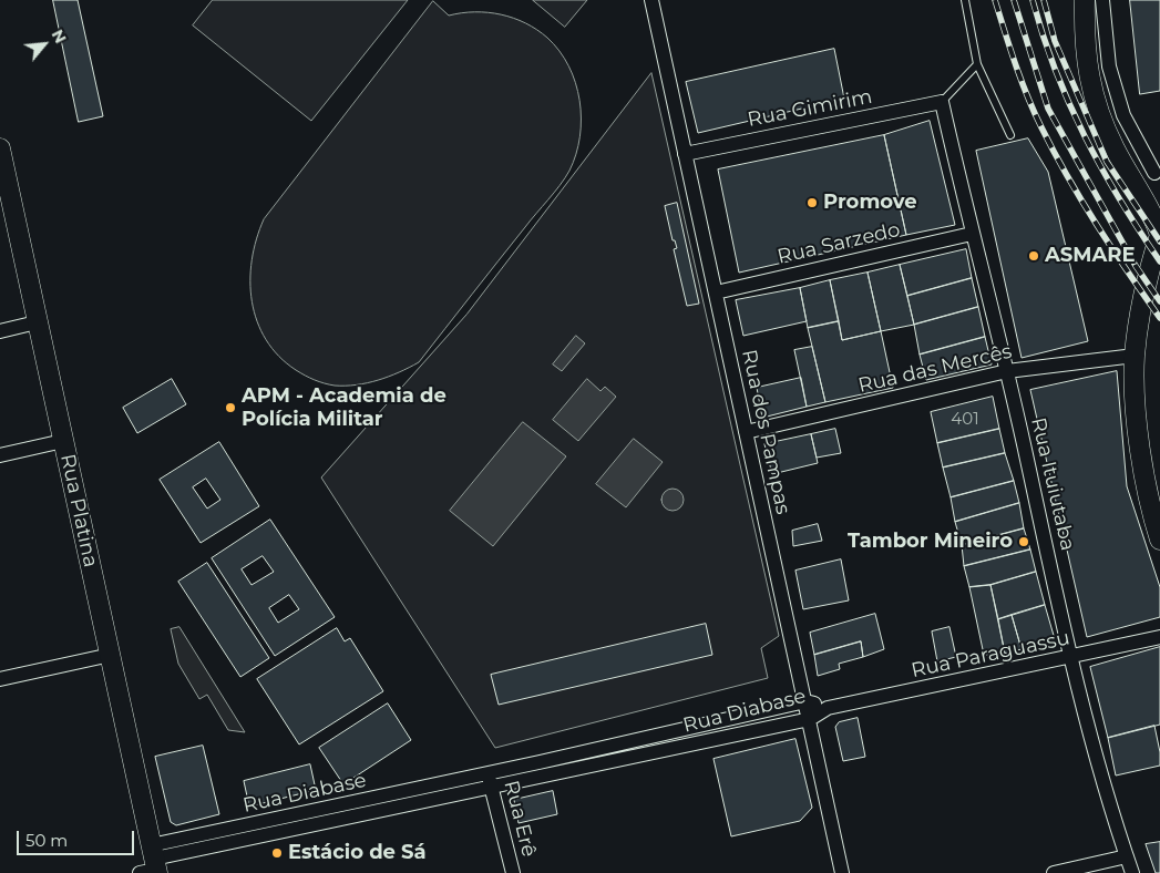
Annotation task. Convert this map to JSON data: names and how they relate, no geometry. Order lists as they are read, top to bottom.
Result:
{
  "streets": {
    "street": [
      "Rua Gimirim",
      "Rua Sarzedo",
      "Rua das Mercês",
      "Rua dos Pampas",
      "Rua Ituiutaba",
      "Rua Platina",
      "Rua Paraguassu",
      "Rua Diabase",
      "Rua Erê"
    ]
  },
  "crossings": [
    ["Rua Gimirim", "Rua dos Pampas"],
    ["Rua Gimirim", "Rua Ituiutaba"],
    ["Rua Sarzedo", "Rua dos Pampas"],
    ["Rua Sarzedo", "Rua Ituiutaba"],
    ["Rua das Mercês", "Rua dos Pampas"],
    ["Rua das Mercês", "Rua Ituiutaba"],
    ["Rua dos Pampas", "Rua Diabase"],
    ["Rua Ituiutaba", "Rua Paraguassu"],
    ["Rua Platina", "Rua Diabase"],
    ["Rua Paraguassu", "Rua Diabase"],
    ["Rua Diabase", "Rua Erê"]
  ],
  "places": [
    "Promove",
    "ASMARE",
    "APM - Academia de Polícia Militar",
    "Tambor Mineiro",
    "Estácio de Sá"
  ],
  "house_numbers": ["401"],
  "scale_bar": "50 m",
  "north": "top right"
}
